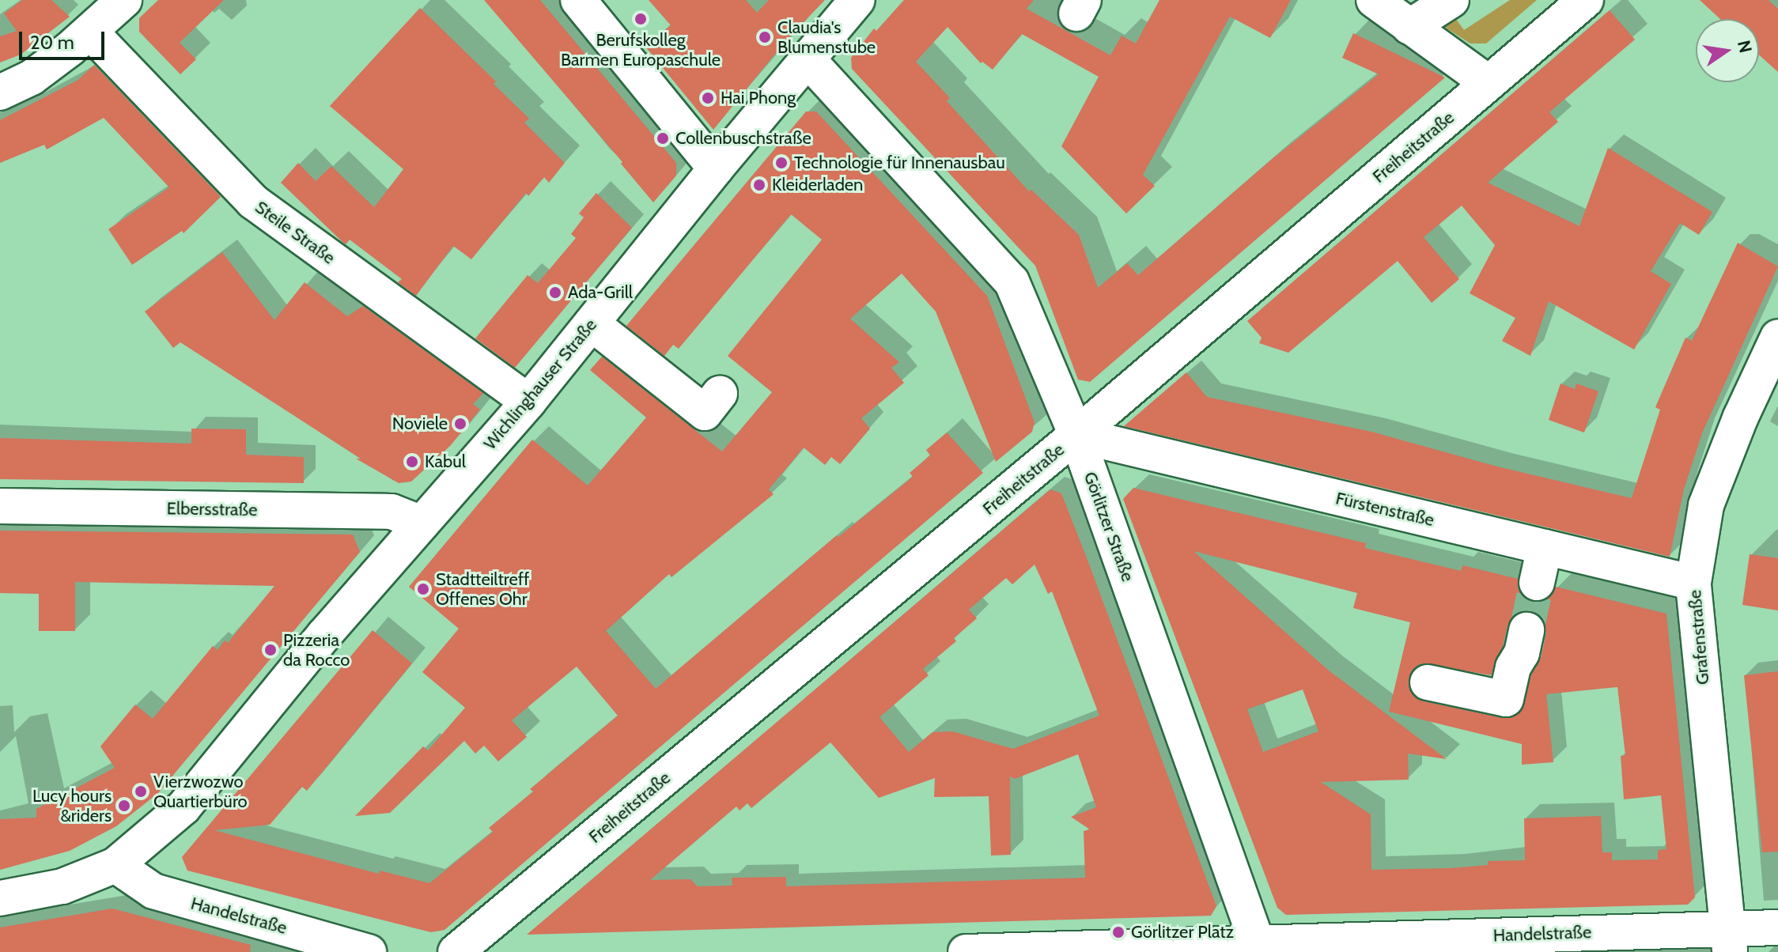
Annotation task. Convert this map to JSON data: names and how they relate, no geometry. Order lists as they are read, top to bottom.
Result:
{
  "streets": {
    "street": [
      "Freiheitstraße",
      "Steile Straße",
      "Wichlinghauser Straße",
      "Elbersstraße",
      "Fürstenstraße",
      "Görlitzer Straße",
      "Grafenstraße",
      "Handelstraße"
    ]
  },
  "crossings": [
    ["Freiheitstraße", "Fürstenstraße"],
    ["Freiheitstraße", "Görlitzer Straße"],
    ["Steile Straße", "Wichlinghauser Straße"],
    ["Wichlinghauser Straße", "Elbersstraße"],
    ["Wichlinghauser Straße", "Görlitzer Straße"],
    ["Wichlinghauser Straße", "Handelstraße"],
    ["Fürstenstraße", "Görlitzer Straße"],
    ["Fürstenstraße", "Grafenstraße"],
    ["Görlitzer Straße", "Handelstraße"],
    ["Grafenstraße", "Handelstraße"]
  ],
  "places": [
    "Berufskolleg Barmen Europaschule",
    "Claudia's Blumenstube",
    "Hai Phong",
    "Collenbuschstraße",
    "Technologie für Innenausbau",
    "Kleiderladen",
    "Ada-Grill",
    "Noviele",
    "Kabul",
    "Stadtteiltreff Offenes Ohr",
    "Pizzeria da Rocco",
    "Vierzwozwo Quartierbüro",
    "Lucy hours &riders",
    "Görlitzer Platz"
  ],
  "scale_bar": "20 m",
  "north": "right"
}
